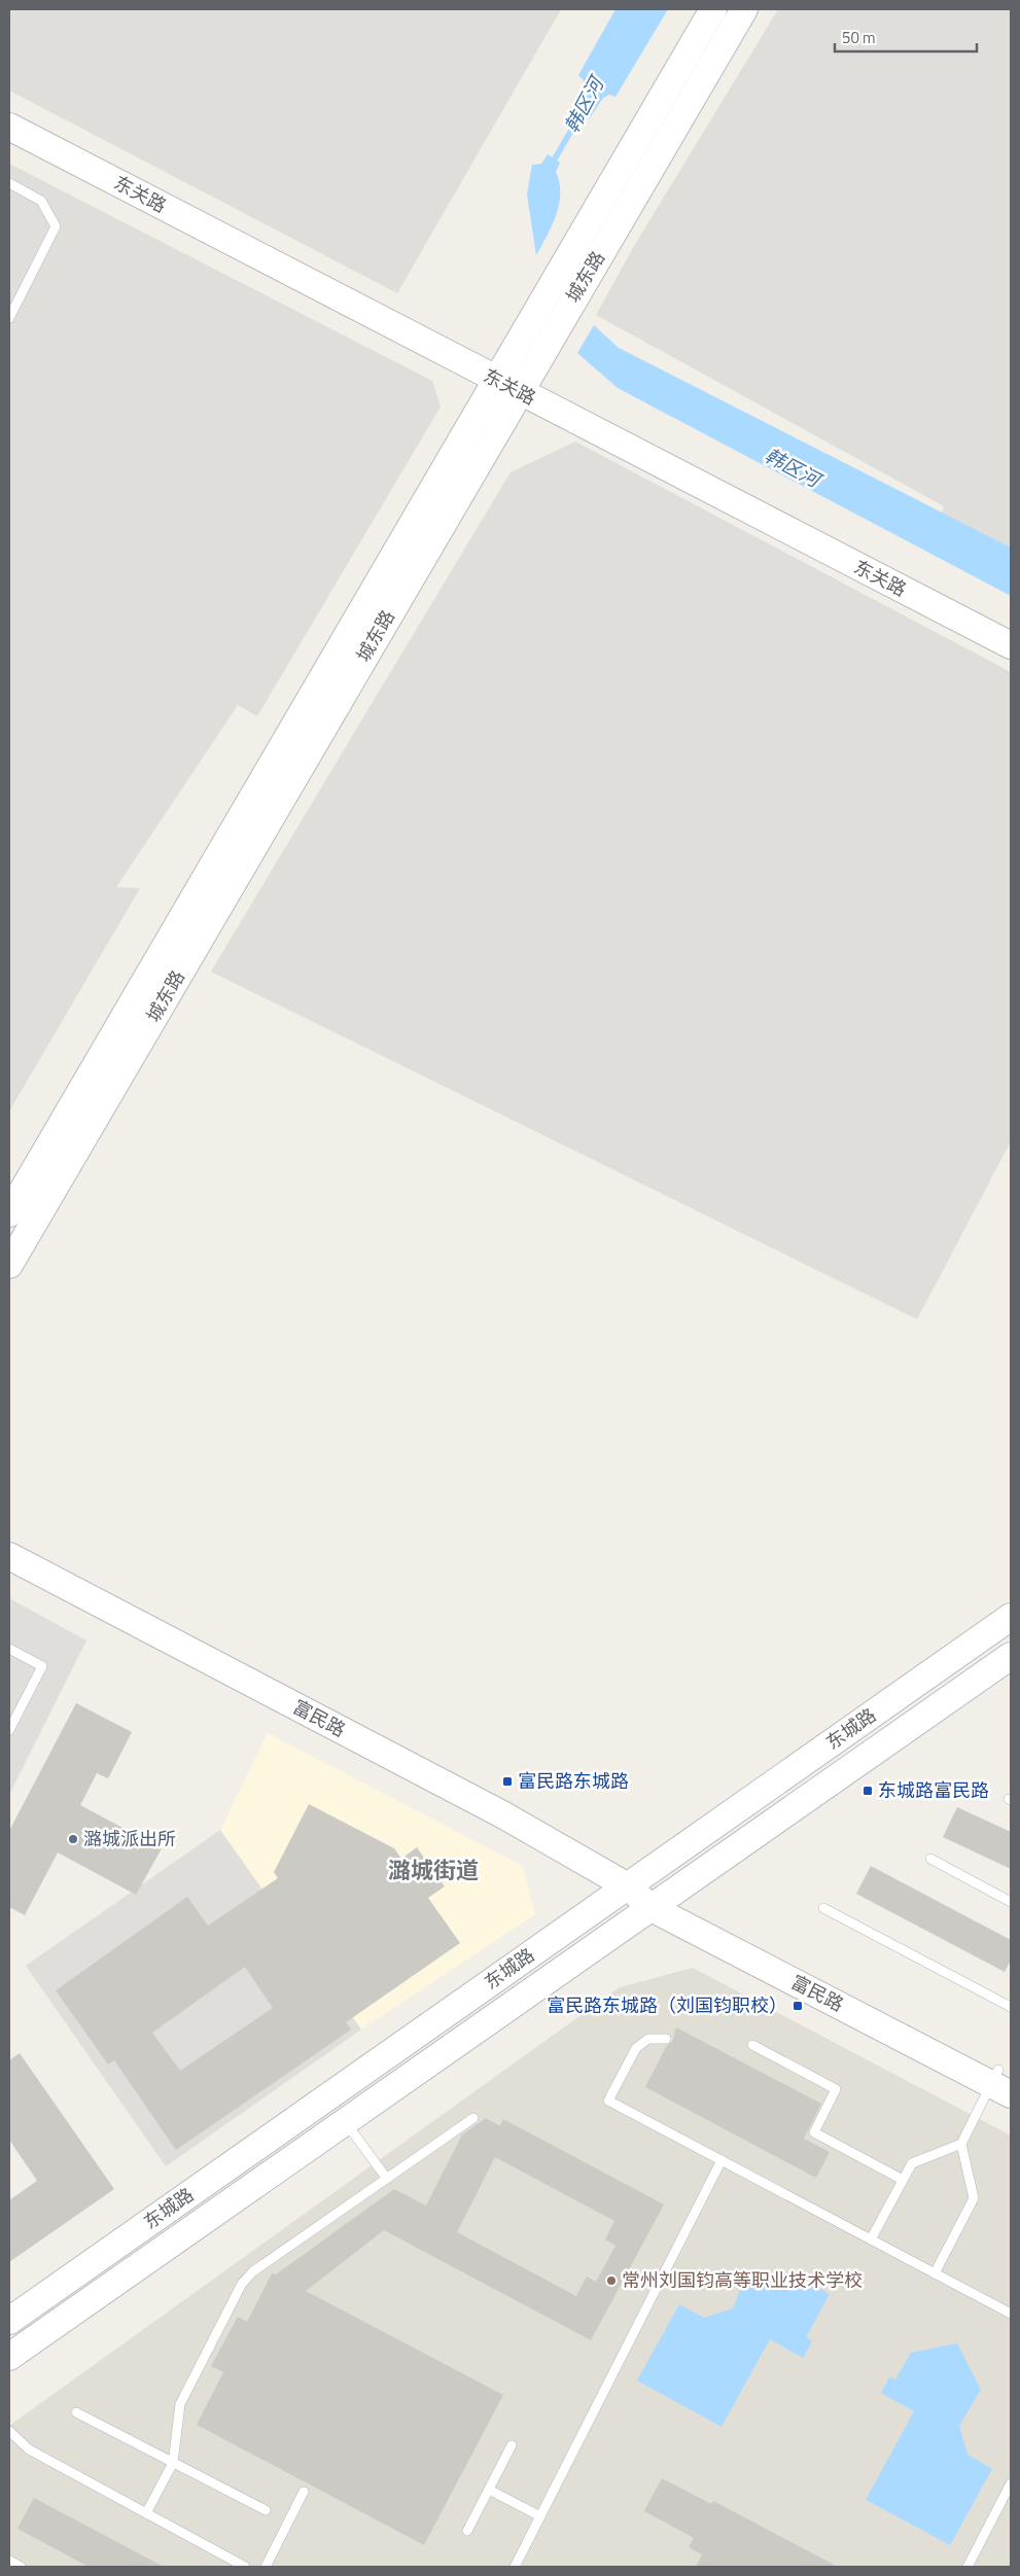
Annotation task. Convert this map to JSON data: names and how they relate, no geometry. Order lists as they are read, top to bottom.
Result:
{
  "streets": {
    "street": [
      "东关路",
      "城东路",
      "富民路",
      "东城路"
    ]
  },
  "crossings": [
    ["东关路", "城东路"],
    ["富民路", "东城路"]
  ],
  "districts": ["潞城街道"],
  "water": ["韩区河"],
  "places": {
    "transit": ["富民路东城路", "东城路富民路", "富民路东城路（刘国钧职校）"],
    "other": ["潞城派出所", "常州刘国钧高等职业技术学校"]
  },
  "scale_bar": "50 m"
}
